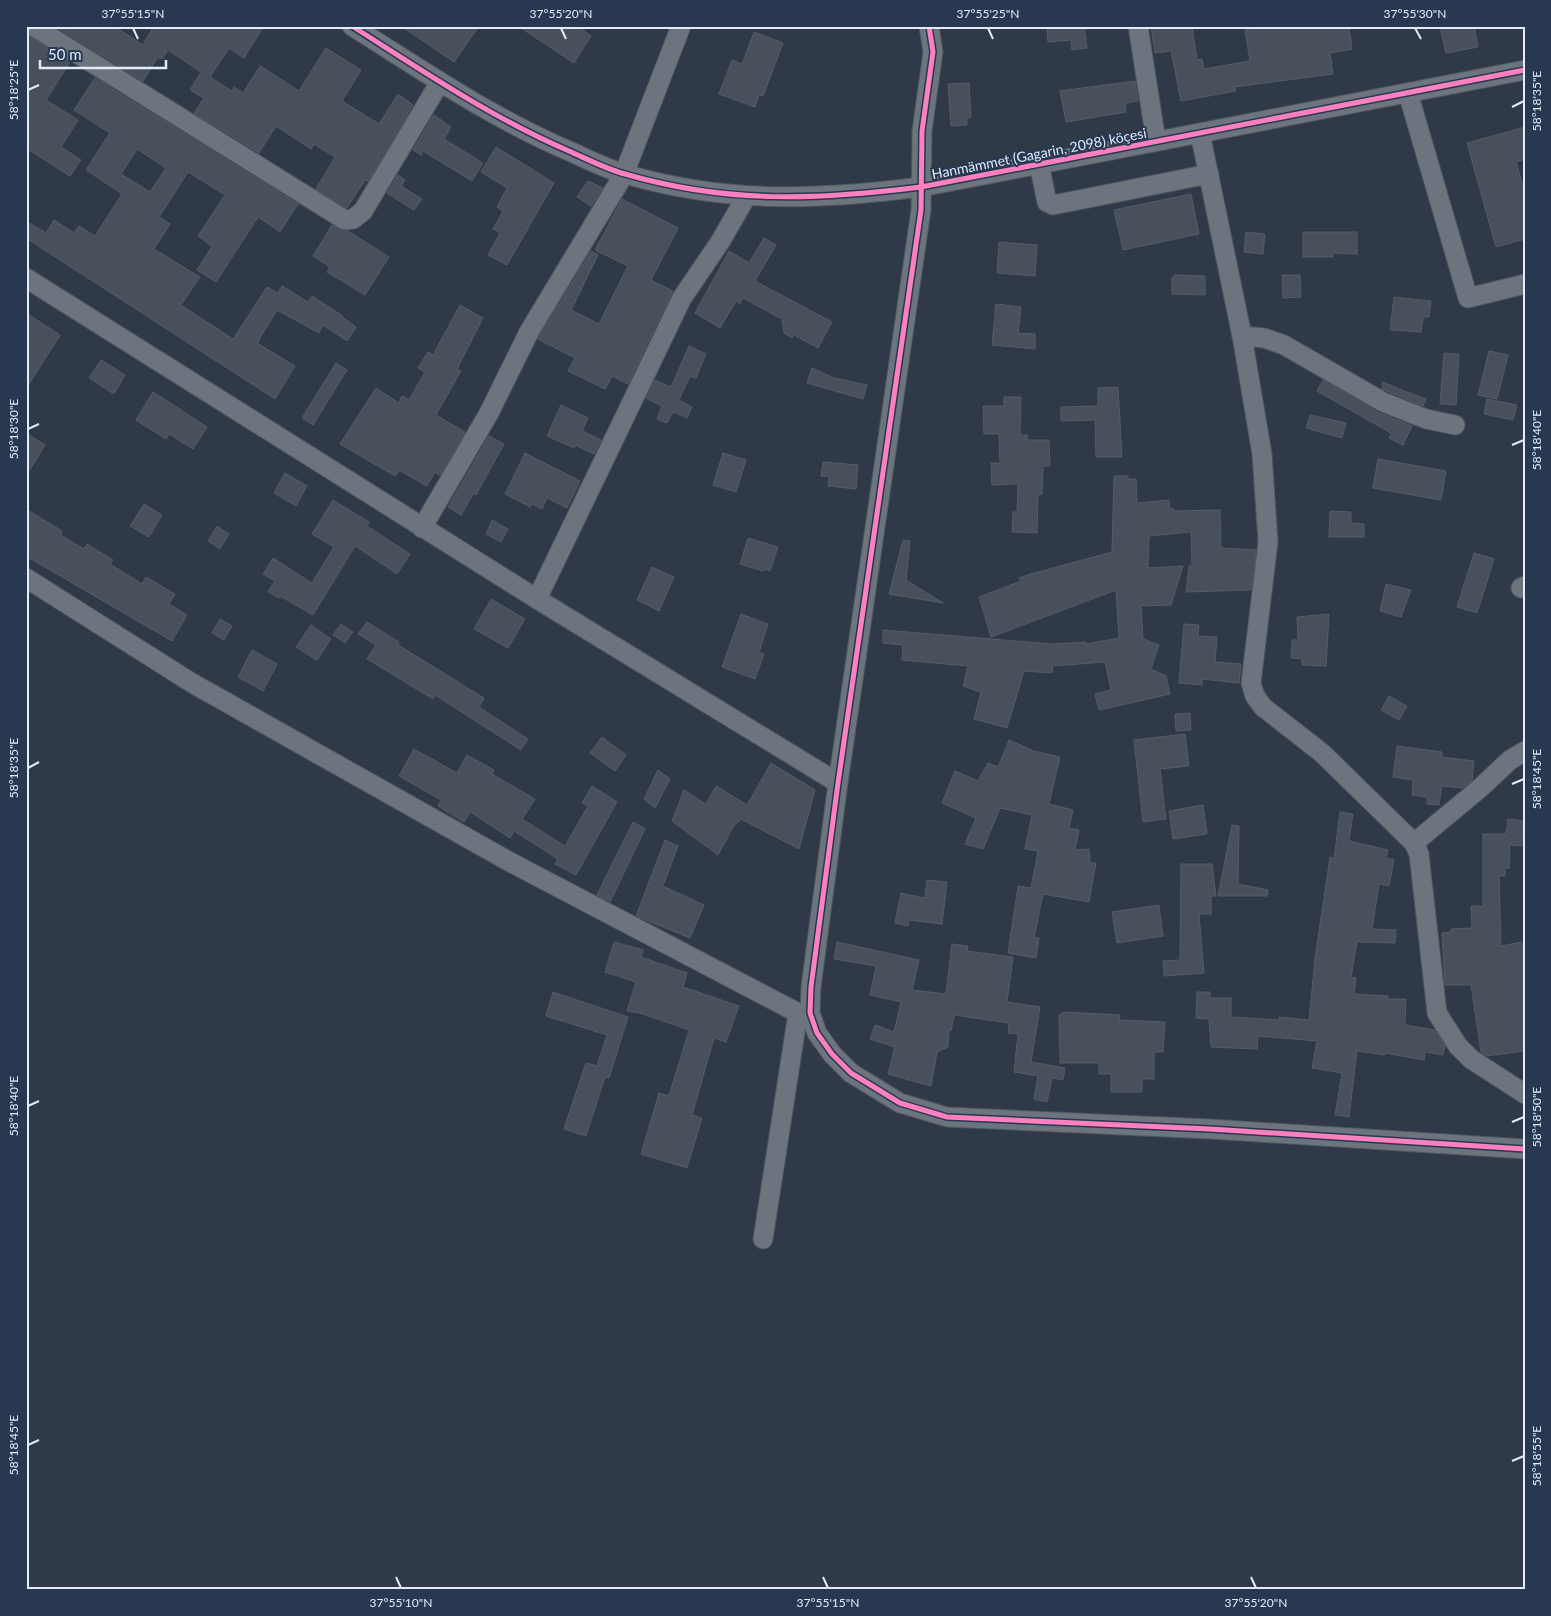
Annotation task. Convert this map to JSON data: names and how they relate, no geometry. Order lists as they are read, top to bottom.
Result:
{
  "streets": {
    "street": ["Hanmämmet (Gagarin, 2098) köçesi"]
  },
  "scale_bar": "50 m",
  "coordinates": [
    "37°55'15\"N",
    "37°55'20\"N",
    "37°55'25\"N",
    "37°55'30\"N",
    "58°18'25\"E",
    "58°18'35\"E",
    "58°18'30\"E",
    "58°18'40\"E",
    "58°18'45\"E",
    "58°18'50\"E",
    "58°18'55\"E",
    "37°55'10\"N"
  ]
}
